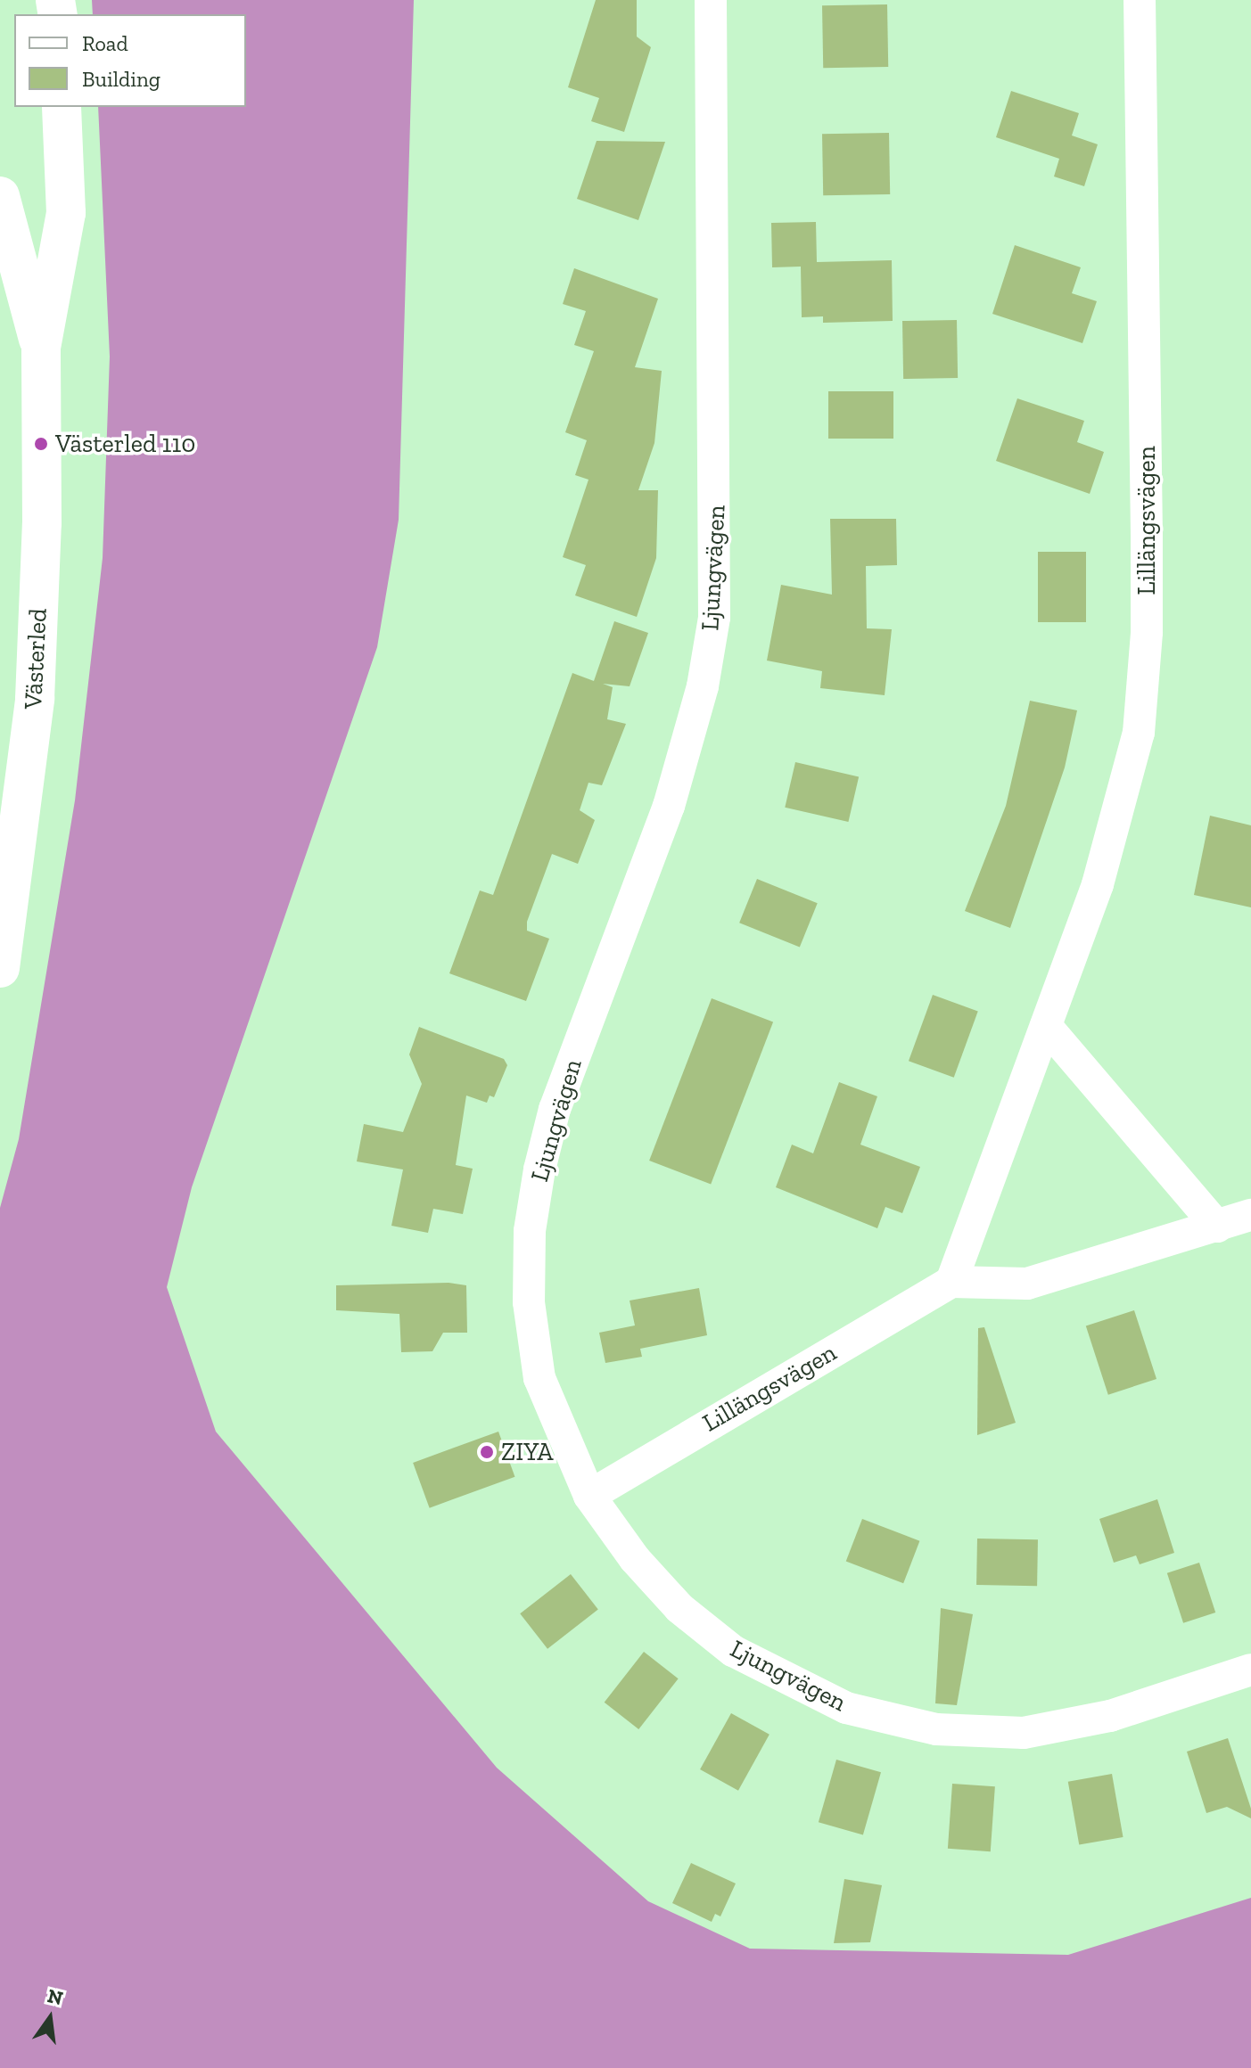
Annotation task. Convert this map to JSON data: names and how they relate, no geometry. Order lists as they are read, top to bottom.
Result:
{
  "streets": {
    "street": ["Lillängsvägen", "Ljungvägen", "Västerled"]
  },
  "crossings": [
    ["Lillängsvägen", "Ljungvägen"]
  ],
  "places": ["Västerled 110", "ZIYA"],
  "legend": ["Road", "Building"],
  "north": "top"
}
